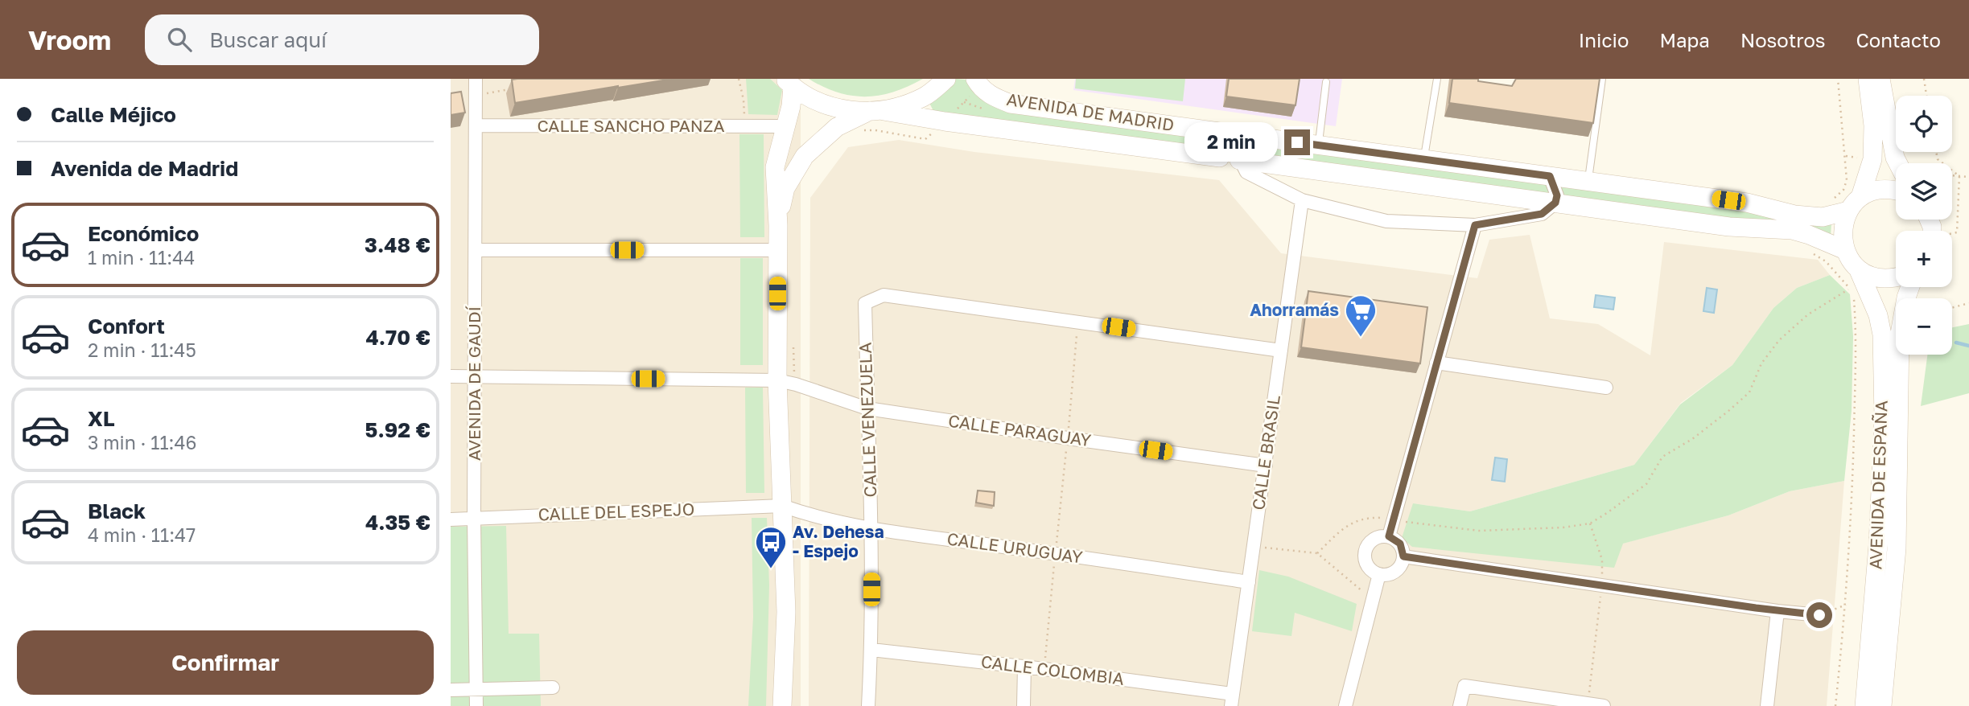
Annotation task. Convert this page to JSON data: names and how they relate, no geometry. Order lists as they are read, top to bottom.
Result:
{
  "streets": {
    "street": [
      "AVENIDA DE MADRID",
      "CALLE SANCHO PANZA",
      "AVENIDA DE GAUDÍ",
      "CALLE VENEZUELA",
      "CALLE PARAGUAY",
      "CALLE BRASIL",
      "AVENIDA DE ESPAÑA",
      "CALLE DEL ESPEJO",
      "CALLE URUGUAY",
      "CALLE COLOMBIA"
    ]
  },
  "crossings": [
    ["AVENIDA DE MADRID", "AVENIDA DE ESPAÑA"],
    ["CALLE SANCHO PANZA", "AVENIDA DE GAUDÍ"],
    ["AVENIDA DE GAUDÍ", "CALLE PARAGUAY"],
    ["AVENIDA DE GAUDÍ", "CALLE DEL ESPEJO"],
    ["CALLE VENEZUELA", "CALLE PARAGUAY"],
    ["CALLE VENEZUELA", "CALLE URUGUAY"],
    ["CALLE VENEZUELA", "CALLE COLOMBIA"],
    ["CALLE PARAGUAY", "CALLE BRASIL"],
    ["CALLE BRASIL", "CALLE URUGUAY"],
    ["CALLE BRASIL", "CALLE COLOMBIA"],
    ["CALLE DEL ESPEJO", "CALLE URUGUAY"]
  ],
  "places": {
    "supermarket": ["Ahorramás"],
    "bus stop": ["Av. Dehesa - Espejo"]
  },
  "page": {
    "header": "Vroom",
    "search": "Buscar aquí",
    "nav": [
      "Inicio",
      "Mapa",
      "Nosotros",
      "Contacto"
    ],
    "banner": ["Calle Méjico", "Avenida de Madrid"],
    "map_buttons": ["+", "−"],
    "bubble": "2 min",
    "list": [
      {
        "name": "Económico",
        "note": "1 min · 11:44",
        "value": "3.48 €"
      },
      {
        "name": "Confort",
        "note": "2 min · 11:45",
        "value": "4.70 €"
      },
      {
        "name": "XL",
        "note": "3 min · 11:46",
        "value": "5.92 €"
      },
      {
        "name": "Black",
        "note": "4 min · 11:47",
        "value": "4.35 €"
      }
    ],
    "buttons": "Confirmar"
  }
}
